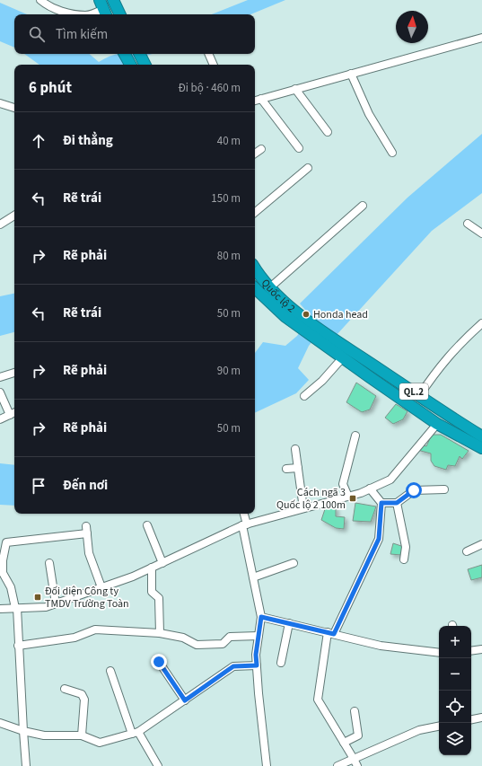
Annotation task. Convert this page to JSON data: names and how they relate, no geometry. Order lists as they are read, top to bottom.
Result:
{
  "streets": {
    "highway": ["Quốc lộ 2", "QL.2"]
  },
  "crossings": [
    ["Quốc lộ 2", "QL.2"]
  ],
  "places": {
    "other": ["Honda head"],
    "transit": ["Cách ngã 3 Quốc lộ 2 100m", "Đối diện Công ty TMDV Trường Toàn"]
  },
  "north": "top",
  "page": {
    "search": "Tìm kiếm",
    "heading": ["6 phút", "Đi bộ · 460 m"],
    "list": [
      ["Đi thẳng", "40 m"],
      ["Rẽ trái", "150 m"],
      ["Rẽ phải", "80 m"],
      ["Rẽ trái", "50 m"],
      ["Rẽ phải", "90 m"],
      ["Rẽ phải", "50 m"],
      "Đến nơi"
    ],
    "map_buttons": ["+", "−"]
  }
}
